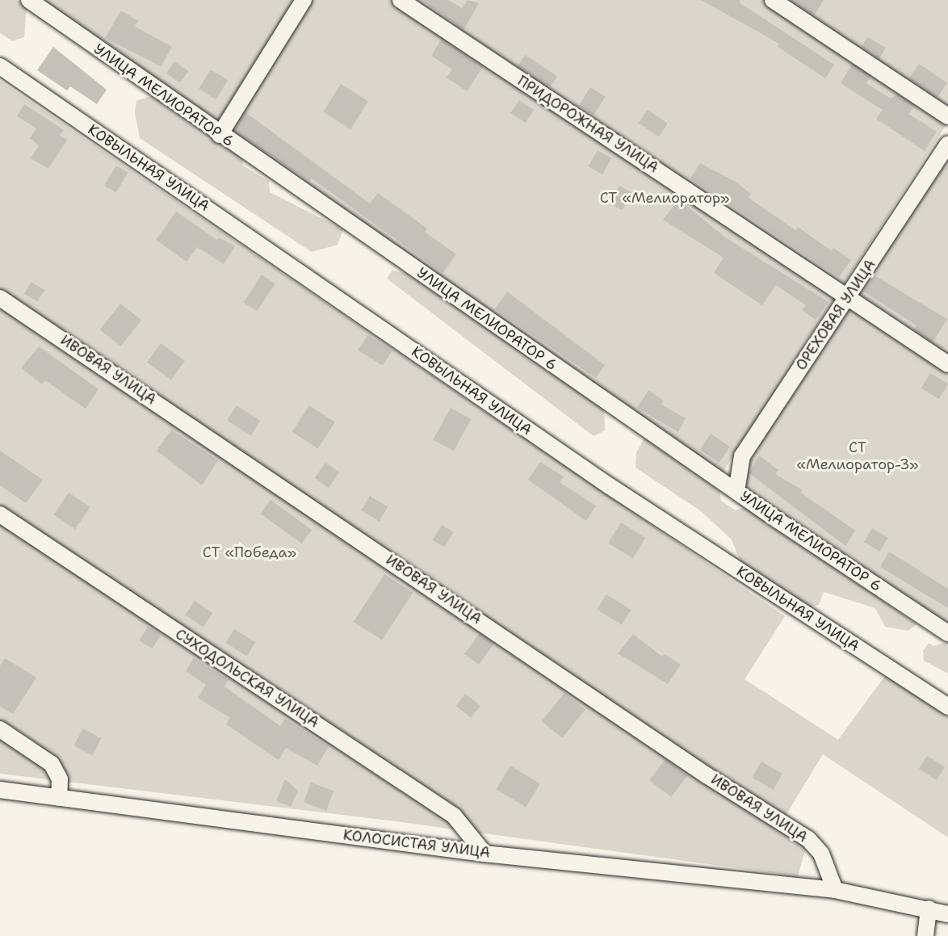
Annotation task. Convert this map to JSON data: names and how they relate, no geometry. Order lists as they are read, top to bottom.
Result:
{
  "streets": {
    "street": [
      "УЛИЦА МЕЛИОРАТОР 6",
      "ПРИДОРОЖНАЯ УЛИЦА",
      "КОВЫЛЬНАЯ УЛИЦА",
      "ОРЕХОВАЯ УЛИЦА",
      "ИВОВАЯ УЛИЦА",
      "СУХОДОЛЬСКАЯ УЛИЦА",
      "КОЛОСИСТАЯ УЛИЦА"
    ]
  },
  "crossings": [
    ["УЛИЦА МЕЛИОРАТОР 6", "ОРЕХОВАЯ УЛИЦА"],
    ["ПРИДОРОЖНАЯ УЛИЦА", "ОРЕХОВАЯ УЛИЦА"],
    ["ИВОВАЯ УЛИЦА", "КОЛОСИСТАЯ УЛИЦА"],
    ["СУХОДОЛЬСКАЯ УЛИЦА", "КОЛОСИСТАЯ УЛИЦА"]
  ],
  "parks": ["СТ «Мелиоратор»", "СТ «Мелиоратор-3»", "СТ «Победа»"]
}
